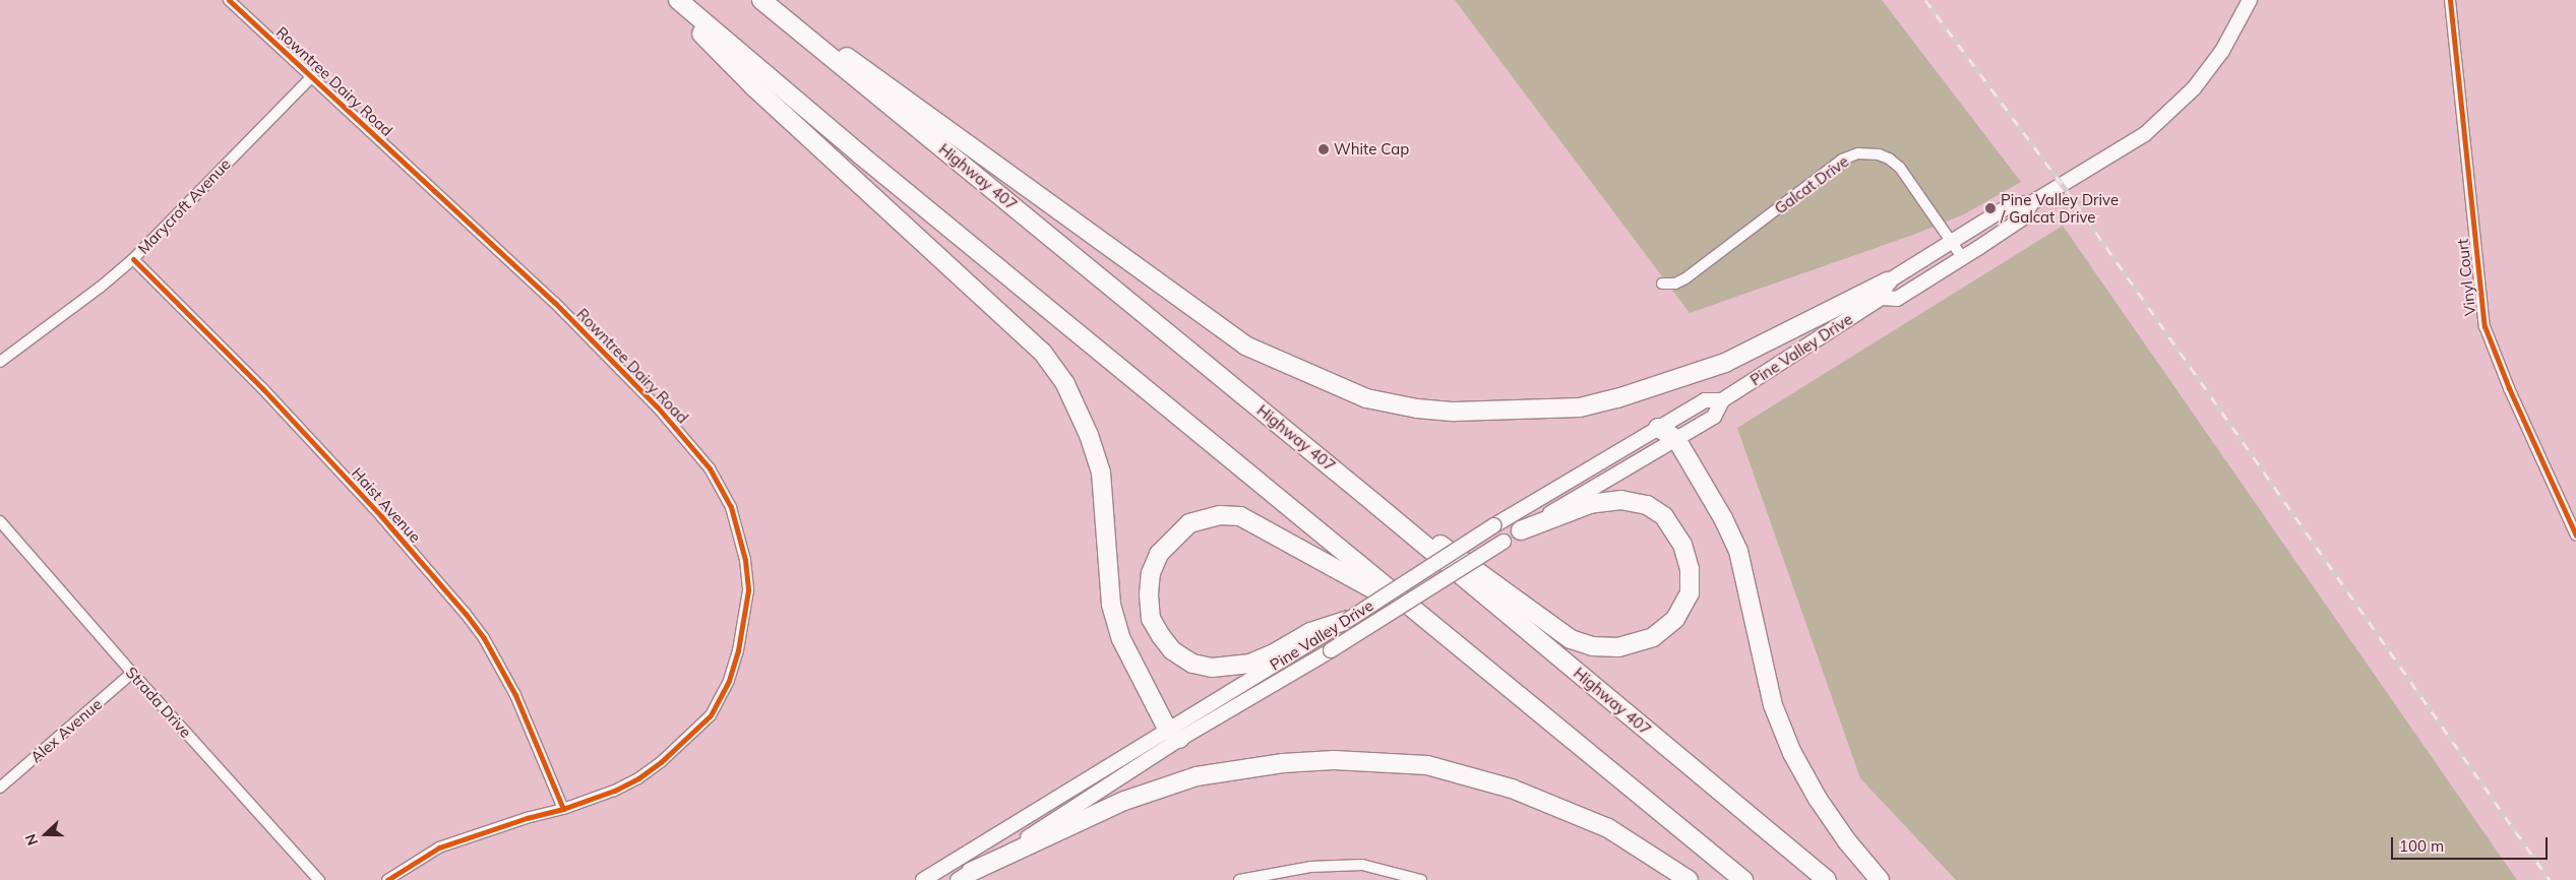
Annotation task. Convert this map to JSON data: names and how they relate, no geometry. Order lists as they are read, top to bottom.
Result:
{
  "streets": {
    "highway": ["Highway 407"],
    "main road": ["Pine Valley Drive"],
    "street": [
      "Rowntree Dairy Road",
      "Galcat Drive",
      "Marycroft Avenue",
      "Vinyl Court",
      "Haist Avenue",
      "Strada Drive",
      "Alex Avenue"
    ]
  },
  "crossings": [
    ["Rowntree Dairy Road", "Marycroft Avenue"],
    ["Rowntree Dairy Road", "Haist Avenue"],
    ["Galcat Drive", "Pine Valley Drive"],
    ["Marycroft Avenue", "Haist Avenue"],
    ["Strada Drive", "Alex Avenue"]
  ],
  "places": ["White Cap", "Pine Valley Drive / Galcat Drive"],
  "scale_bar": "100 m",
  "north": "left"
}
